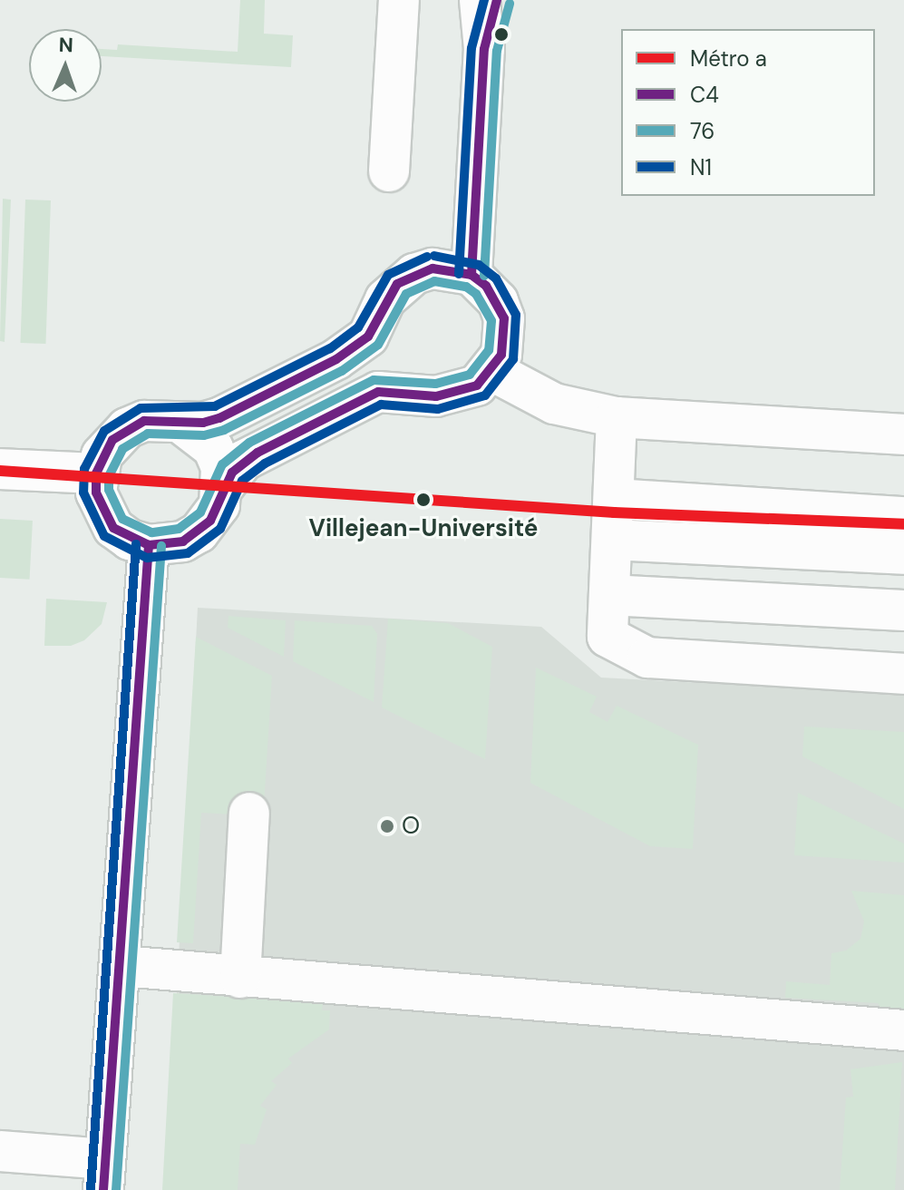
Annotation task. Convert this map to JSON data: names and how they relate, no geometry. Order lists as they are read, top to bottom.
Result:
{
  "places": ["Villejean-Université", "O"],
  "lines": [
    "transit line C4",
    "transit line N1",
    "transit line 76",
    "metro line a"
  ],
  "legend": [
    "Métro a",
    "C4",
    "76",
    "N1"
  ],
  "north": "top"
}
